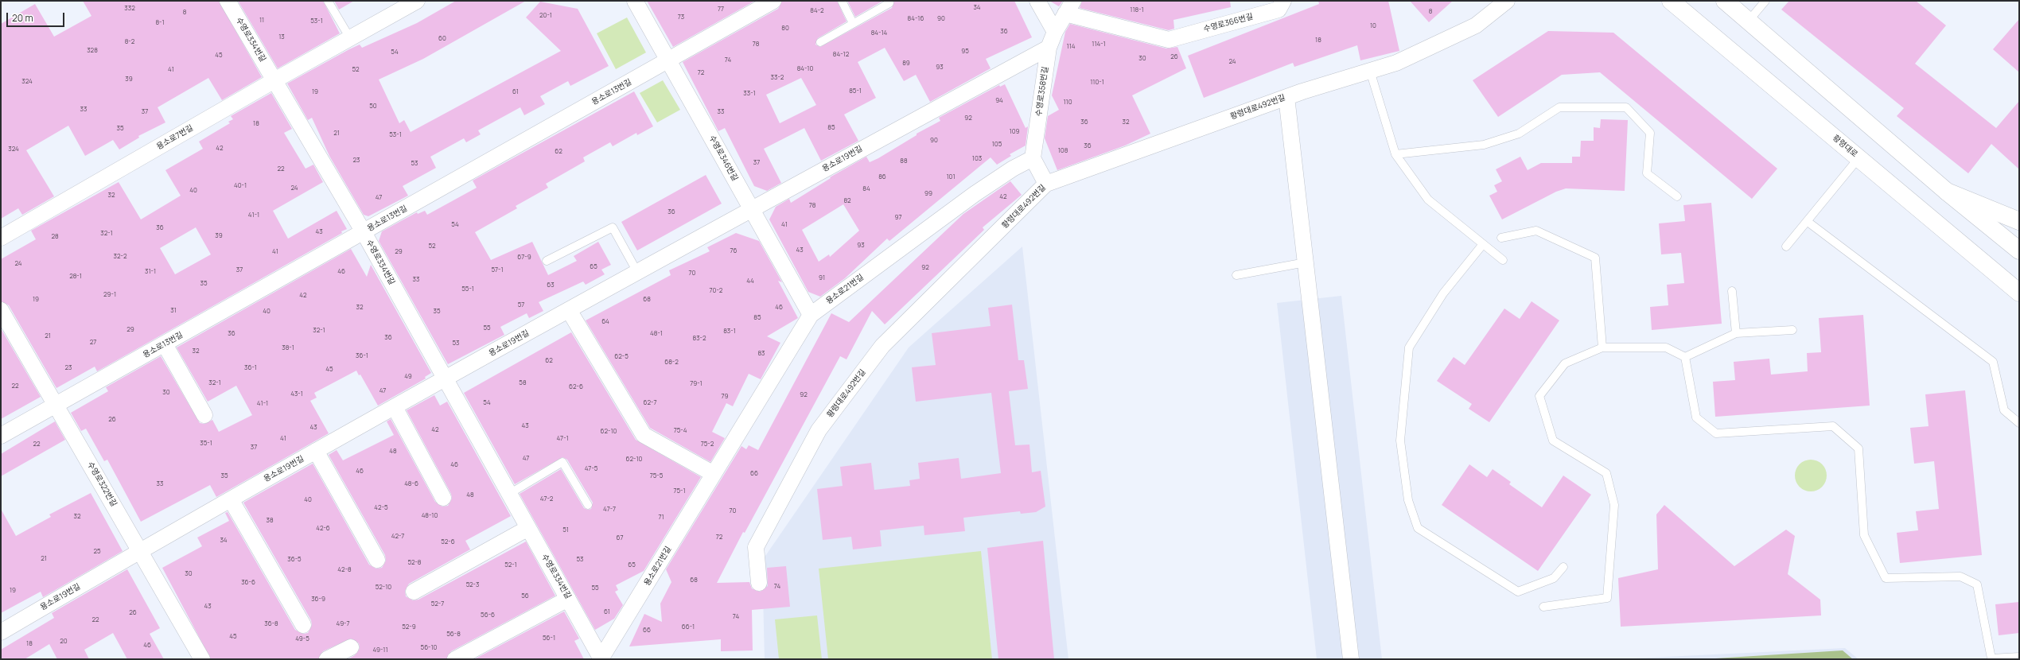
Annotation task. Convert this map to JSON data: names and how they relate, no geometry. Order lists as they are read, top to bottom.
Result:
{
  "streets": {
    "main road": ["황령대로"],
    "street": [
      "수영로366번길",
      "수영로334번길",
      "수영로358번길",
      "용소로13번길",
      "황령대로492번길",
      "용소로7번길",
      "수영로346번길",
      "용소로19번길",
      "용소로21번길",
      "수영로322번길"
    ]
  },
  "crossings": [
    ["수영로334번길", "용소로13번길"],
    ["수영로334번길", "용소로7번길"],
    ["수영로334번길", "용소로19번길"],
    ["수영로334번길", "용소로21번길"],
    ["수영로358번길", "용소로19번길"],
    ["수영로358번길", "용소로21번길"],
    ["용소로13번길", "수영로346번길"],
    ["용소로13번길", "수영로322번길"],
    ["수영로346번길", "용소로19번길"],
    ["수영로346번길", "용소로21번길"],
    ["용소로19번길", "수영로322번길"]
  ],
  "house_numbers": [
    "34",
    "332",
    "77",
    "118-1",
    "84-2",
    "8",
    "8",
    "20-1",
    "73",
    "84-16",
    "90",
    "11",
    "53-1",
    "8-1",
    "10",
    "80",
    "36",
    "84-14",
    "13",
    "60",
    "18",
    "8-2",
    "78",
    "114-1",
    "114",
    "328",
    "95",
    "54",
    "84-12",
    "45",
    "26",
    "30",
    "74",
    "24",
    "89",
    "93",
    "84-10",
    "41",
    "52",
    "72",
    "33-2",
    "39",
    "324",
    "110-1",
    "85-1",
    "19",
    "61",
    "33-1",
    "94",
    "110",
    "50",
    "33",
    "37",
    "33",
    "92",
    "36",
    "32",
    "18",
    "85",
    "35",
    "109",
    "21",
    "53-1",
    "90",
    "105",
    "36",
    "42",
    "324",
    "108",
    "62",
    "103",
    "23",
    "88",
    "37",
    "53",
    "22",
    "86",
    "101",
    "40-1",
    "24",
    "84",
    "40",
    "99",
    "32",
    "42",
    "47",
    "82",
    "78",
    "36",
    "41-1",
    "97",
    "54",
    "41",
    "36",
    "43",
    "32-1",
    "39",
    "28",
    "93",
    "52",
    "43",
    "76",
    "41",
    "29",
    "32-2",
    "67-9",
    "24",
    "65",
    "92",
    "37",
    "57-1",
    "31-1",
    "46",
    "70",
    "28-1",
    "91",
    "33",
    "44",
    "35",
    "63",
    "55-1",
    "70-2",
    "29-1",
    "42",
    "19",
    "68",
    "57",
    "32",
    "46",
    "31",
    "40",
    "35",
    "85",
    "64",
    "55",
    "29",
    "32-1",
    "83-1",
    "36",
    "48-1",
    "21",
    "36",
    "83-2",
    "27",
    "53",
    "38-1",
    "32",
    "83",
    "36-1",
    "62-5",
    "62",
    "68-2",
    "23",
    "36-1",
    "45",
    "49",
    "32-1",
    "58",
    "79-1",
    "22",
    "62-6",
    "47",
    "30",
    "43-1",
    "92",
    "79",
    "54",
    "62-7",
    "41-1",
    "26",
    "43",
    "43",
    "42",
    "75-4",
    "62-10",
    "41",
    "47-1",
    "35-1",
    "22",
    "75-2",
    "37",
    "48",
    "47",
    "62-10",
    "46",
    "47-5",
    "46",
    "66",
    "35",
    "75-5",
    "33",
    "48-6",
    "75-1",
    "48",
    "47-2",
    "40",
    "42-5",
    "47-7",
    "70",
    "48-10",
    "32",
    "71",
    "38",
    "42-6",
    "51",
    "42-7",
    "72",
    "67",
    "34",
    "52-6",
    "25",
    "21",
    "36-5",
    "53",
    "52-8",
    "52-1",
    "65",
    "42-8",
    "30",
    "68",
    "36-6",
    "52-3",
    "74",
    "52-10",
    "55",
    "19",
    "56",
    "36-9",
    "52-7",
    "43",
    "61",
    "26",
    "56-6",
    "74",
    "22",
    "36-8",
    "49-7",
    "52-9",
    "66-1",
    "66",
    "56-8",
    "45",
    "56-1",
    "49-5",
    "20",
    "18",
    "46",
    "56-10",
    "49-11"
  ],
  "scale_bar": "20 m"
}
